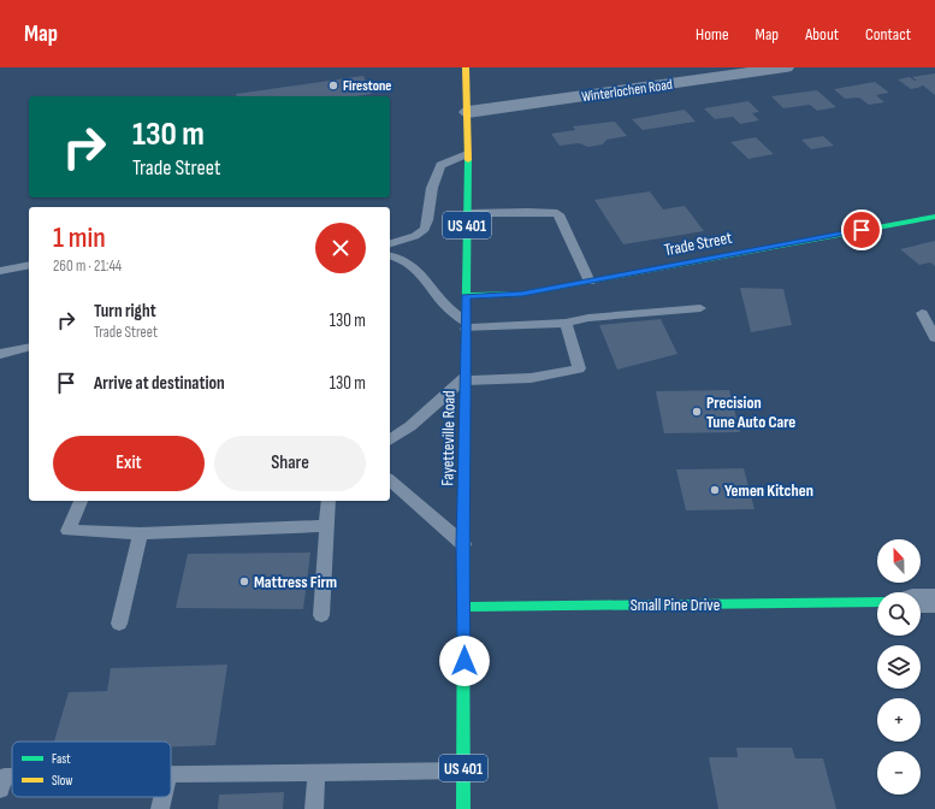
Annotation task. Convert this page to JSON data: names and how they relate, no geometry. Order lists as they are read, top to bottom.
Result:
{
  "streets": {
    "main road": [
      "US 401",
      "Trade Street",
      "Fayetteville Road",
      "Small Pine Drive"
    ],
    "street": ["Winterlochen Road"]
  },
  "crossings": [
    ["Winterlochen Road", "Fayetteville Road"],
    ["Trade Street", "Fayetteville Road"],
    ["Fayetteville Road", "Small Pine Drive"]
  ],
  "places": [
    "Firestone",
    "Precision Tune Auto Care",
    "Yemen Kitchen",
    "Mattress Firm"
  ],
  "legend": ["Fast", "Slow"],
  "north": "top",
  "page": {
    "header": "Map",
    "nav": [
      "Home",
      "Map",
      "About",
      "Contact"
    ],
    "turn": ["130 m", "Trade Street"],
    "heading": ["1 min", "260 m · 21:44"],
    "list": [
      {
        "name": "Turn right",
        "note": "Trade Street",
        "value": "130 m"
      },
      {
        "name": "Arrive at destination",
        "value": "130 m"
      }
    ],
    "buttons": ["Exit", "Share"],
    "map_buttons": ["+", "−"]
  }
}
